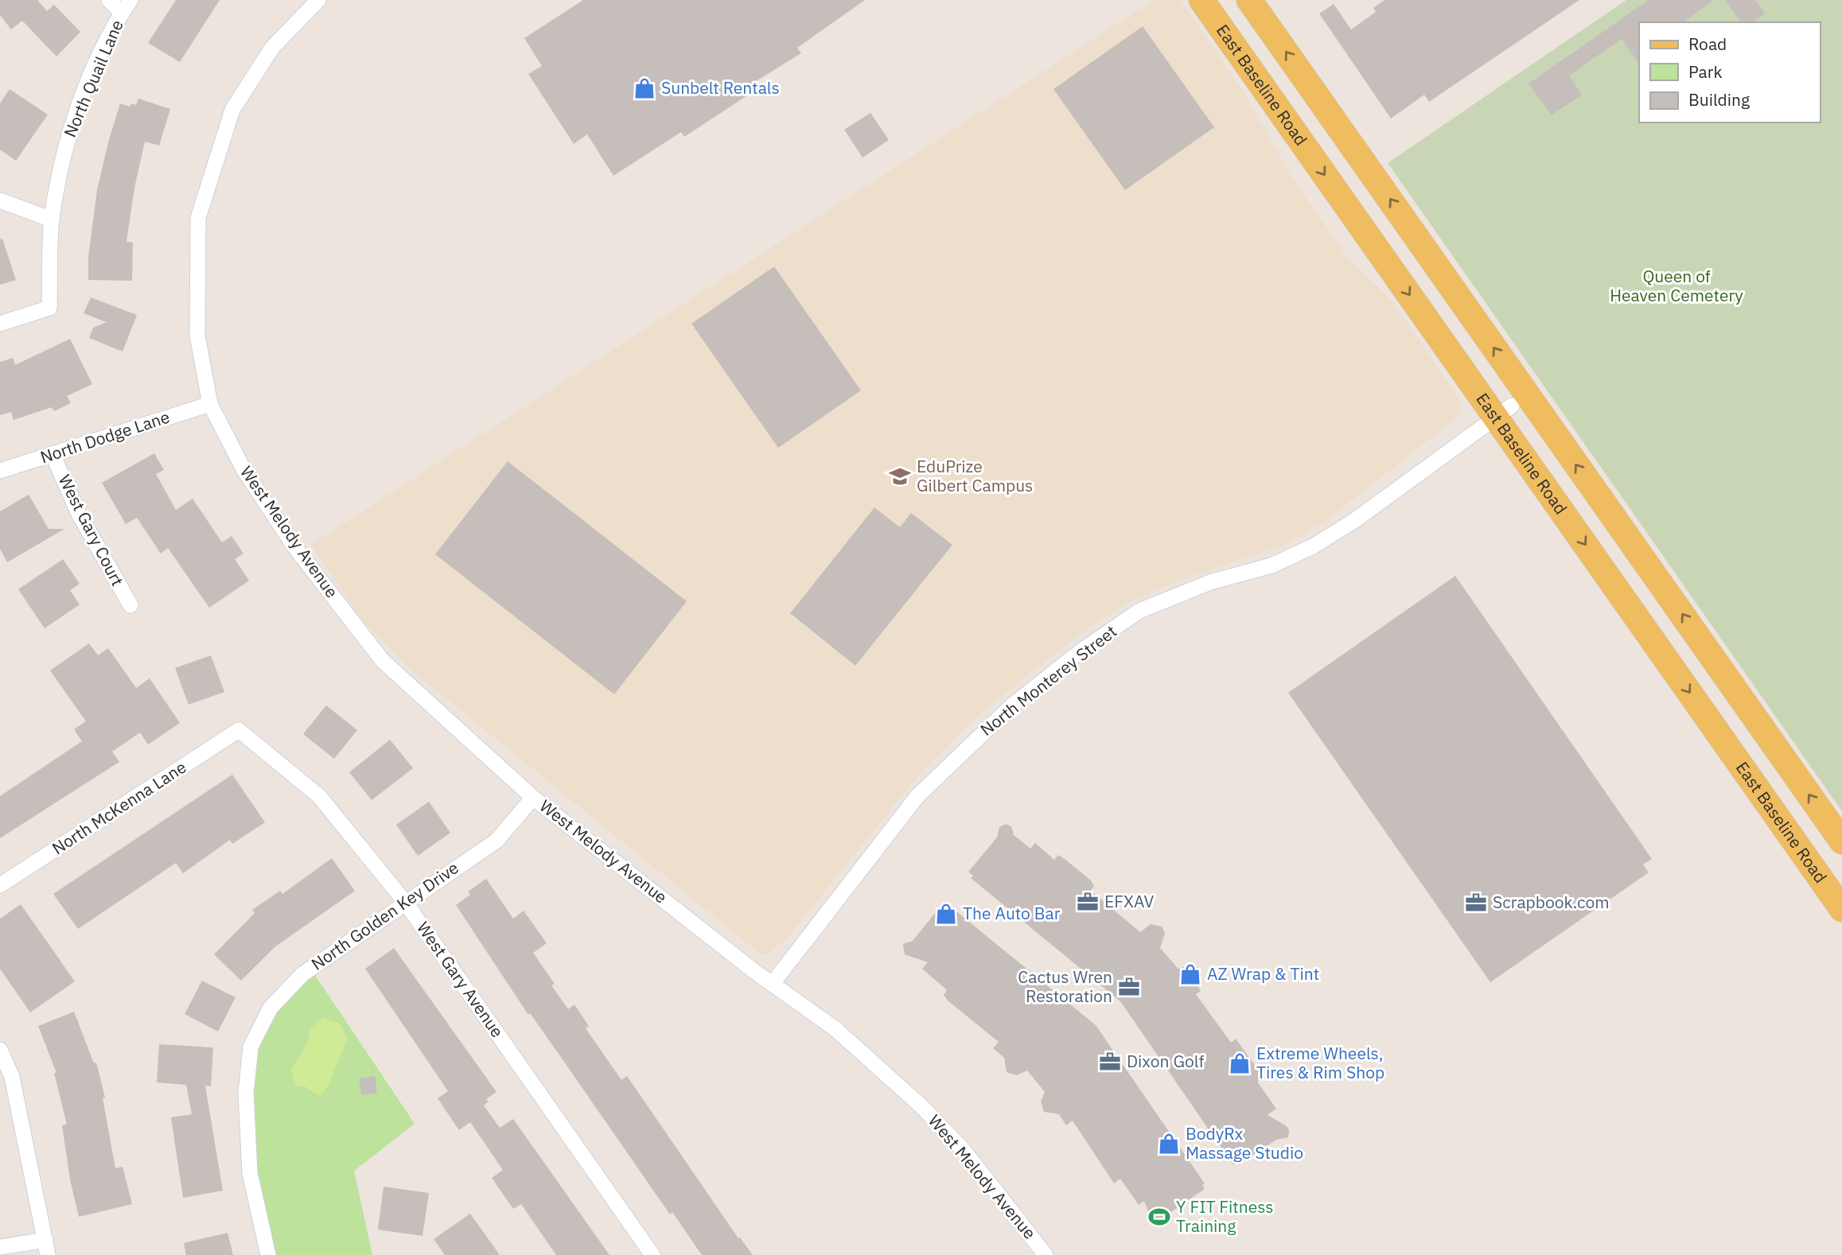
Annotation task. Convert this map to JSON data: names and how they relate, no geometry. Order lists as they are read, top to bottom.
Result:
{
  "streets": {
    "main road": ["East Baseline Road"],
    "street": [
      "North Quail Lane",
      "North Dodge Lane",
      "West Gary Court",
      "West Melody Avenue",
      "North Monterey Street",
      "North McKenna Lane",
      "North Golden Key Drive",
      "West Gary Avenue"
    ]
  },
  "crossings": [
    ["East Baseline Road", "North Monterey Street"],
    ["North Dodge Lane", "West Gary Court"],
    ["North Dodge Lane", "West Melody Avenue"],
    ["West Melody Avenue", "North Monterey Street"],
    ["West Melody Avenue", "North Golden Key Drive"],
    ["North McKenna Lane", "West Gary Avenue"],
    ["North Golden Key Drive", "West Gary Avenue"]
  ],
  "parks": ["Queen of Heaven Cemetery"],
  "places": {
    "shop": [
      "Sunbelt Rentals",
      "The Auto Bar",
      "AZ Wrap & Tint",
      "Extreme Wheels, Tires & Rim Shop",
      "BodyRx Massage Studio"
    ],
    "school or university": ["EduPrize Gilbert Campus"],
    "office": [
      "EFXAV",
      "Scrapbook.com",
      "Cactus Wren Restoration",
      "Dixon Golf"
    ],
    "sports": ["Y FIT Fitness Training"]
  },
  "legend": ["Road", "Park", "Building"]
}
